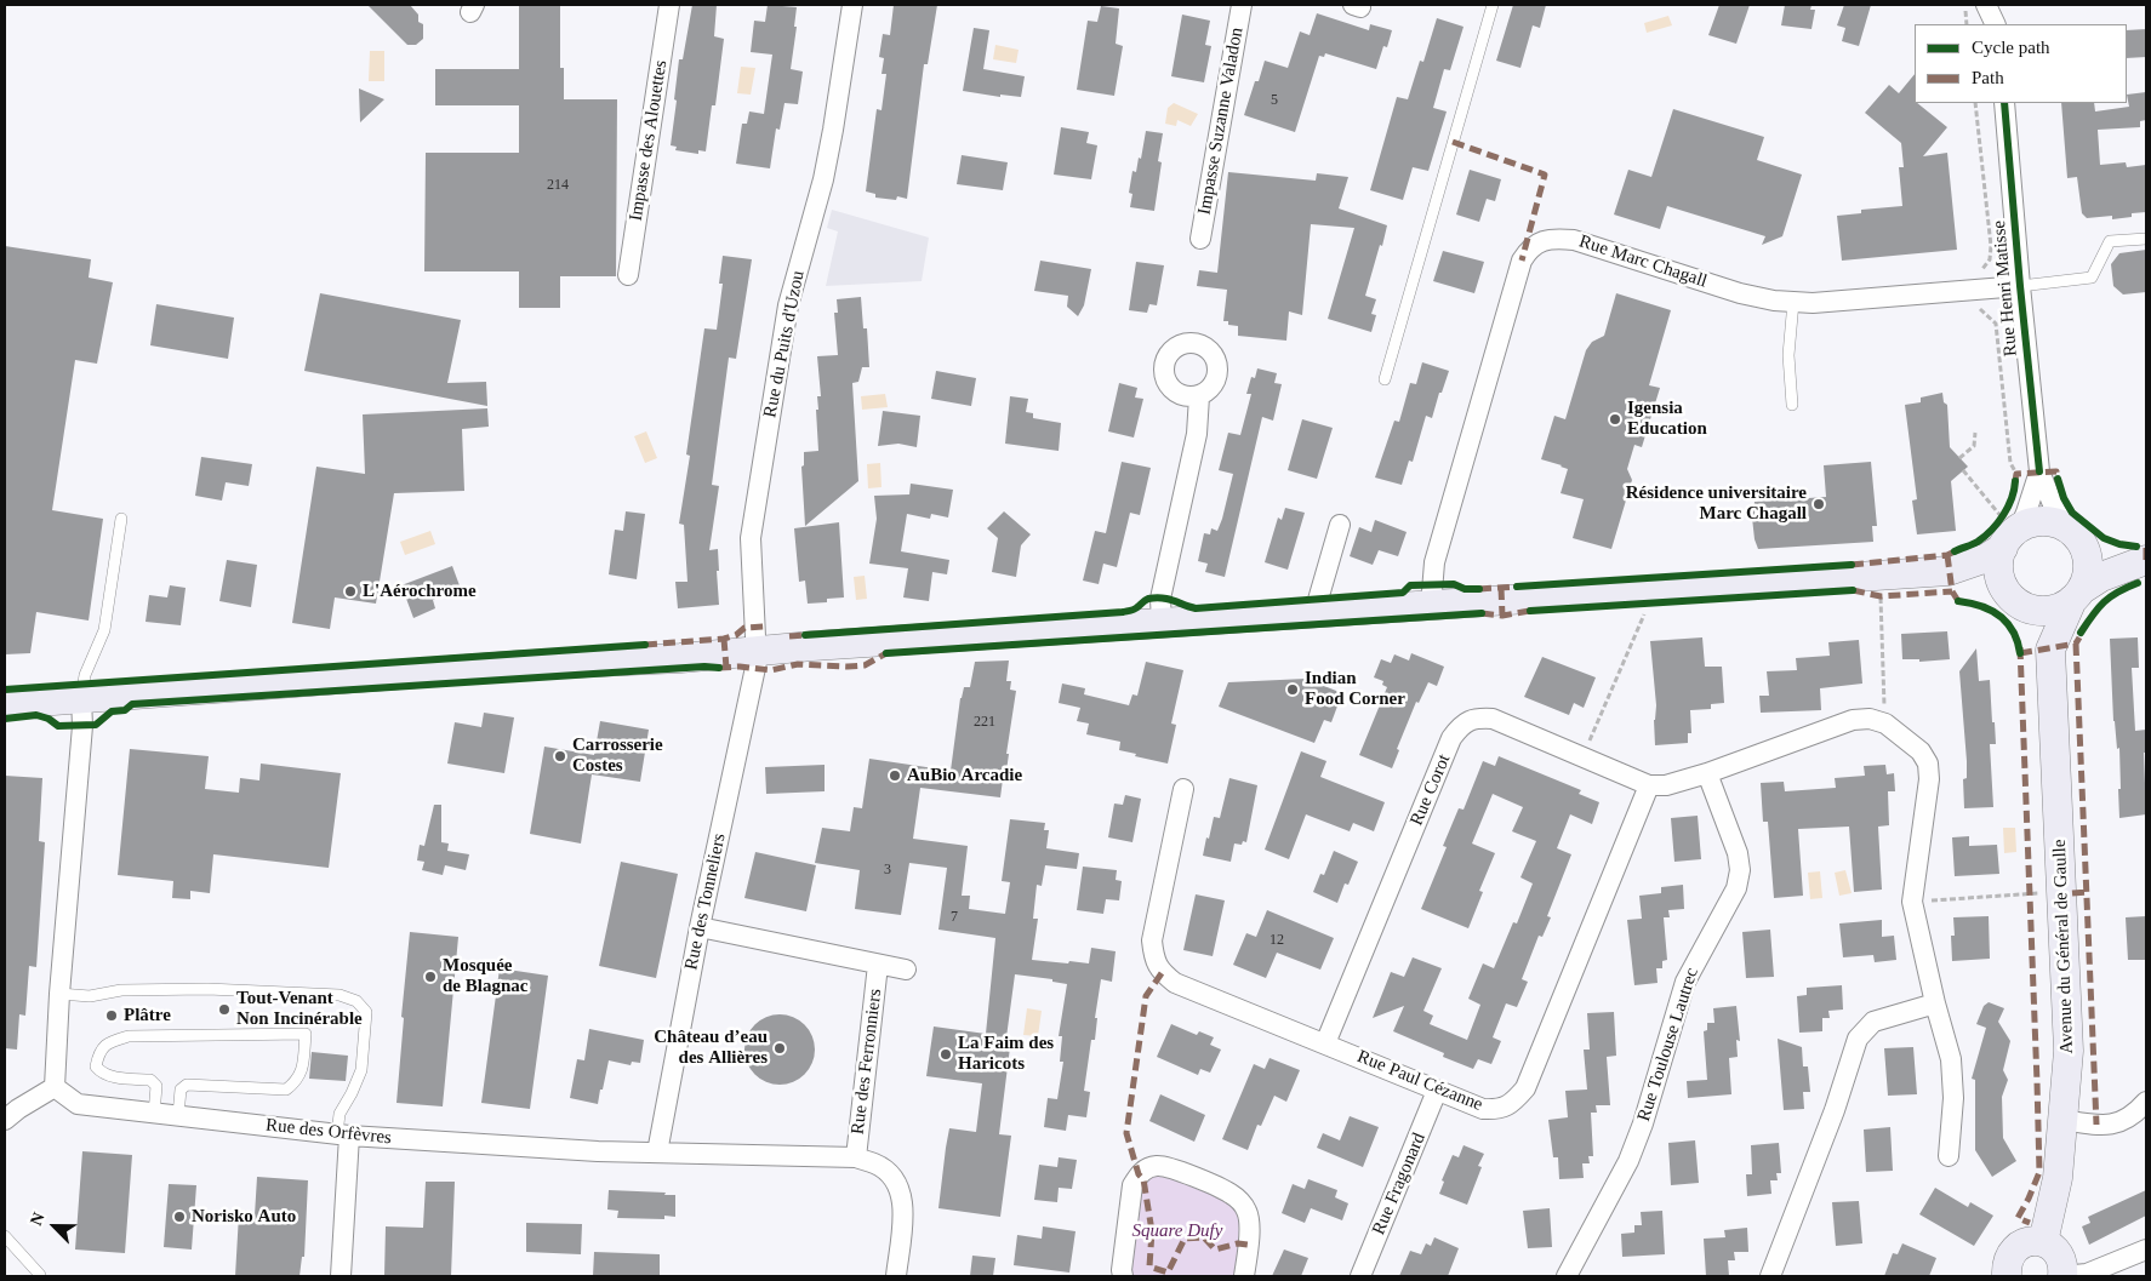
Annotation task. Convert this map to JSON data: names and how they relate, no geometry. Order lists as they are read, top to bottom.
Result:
{
  "streets": {
    "main road": ["Avenue du Général de Gaulle"],
    "street": [
      "Impasse Suzanne Valadon",
      "Impasse des Alouettes",
      "Rue Marc Chagall",
      "Rue Henri Matisse",
      "Rue du Puits d'Uzou",
      "Rue Corot",
      "Rue des Tonneliers",
      "Rue Toulouse Lautrec",
      "Rue des Ferronniers",
      "Rue Paul Cézanne",
      "Rue des Orfèvres",
      "Rue Fragonard"
    ]
  },
  "crossings": [
    ["Rue Marc Chagall", "Rue Henri Matisse"],
    ["Rue Henri Matisse", "Avenue du Général de Gaulle"],
    ["Rue du Puits d'Uzou", "Rue des Tonneliers"],
    ["Rue Corot", "Rue Paul Cézanne"],
    ["Rue des Tonneliers", "Rue des Ferronniers"],
    ["Rue des Tonneliers", "Rue des Orfèvres"],
    ["Rue des Ferronniers", "Rue des Orfèvres"],
    ["Rue Paul Cézanne", "Rue Fragonard"]
  ],
  "parks": ["Square Dufy"],
  "places": [
    "Igensia Education",
    "Résidence universitaire Marc Chagall",
    "L'Aérochrome",
    "Indian Food Corner",
    "Carrosserie Costes",
    "AuBio Arcadie",
    "Mosquée de Blagnac",
    "Tout-Venant Non Incinérable",
    "Plâtre",
    "Château d’eau des Allières",
    "La Faim des Haricots",
    "Norisko Auto"
  ],
  "house_numbers": [
    "5",
    "214",
    "221",
    "3",
    "7",
    "12"
  ],
  "legend": ["Cycle path", "Path"],
  "north": "top left"
}
